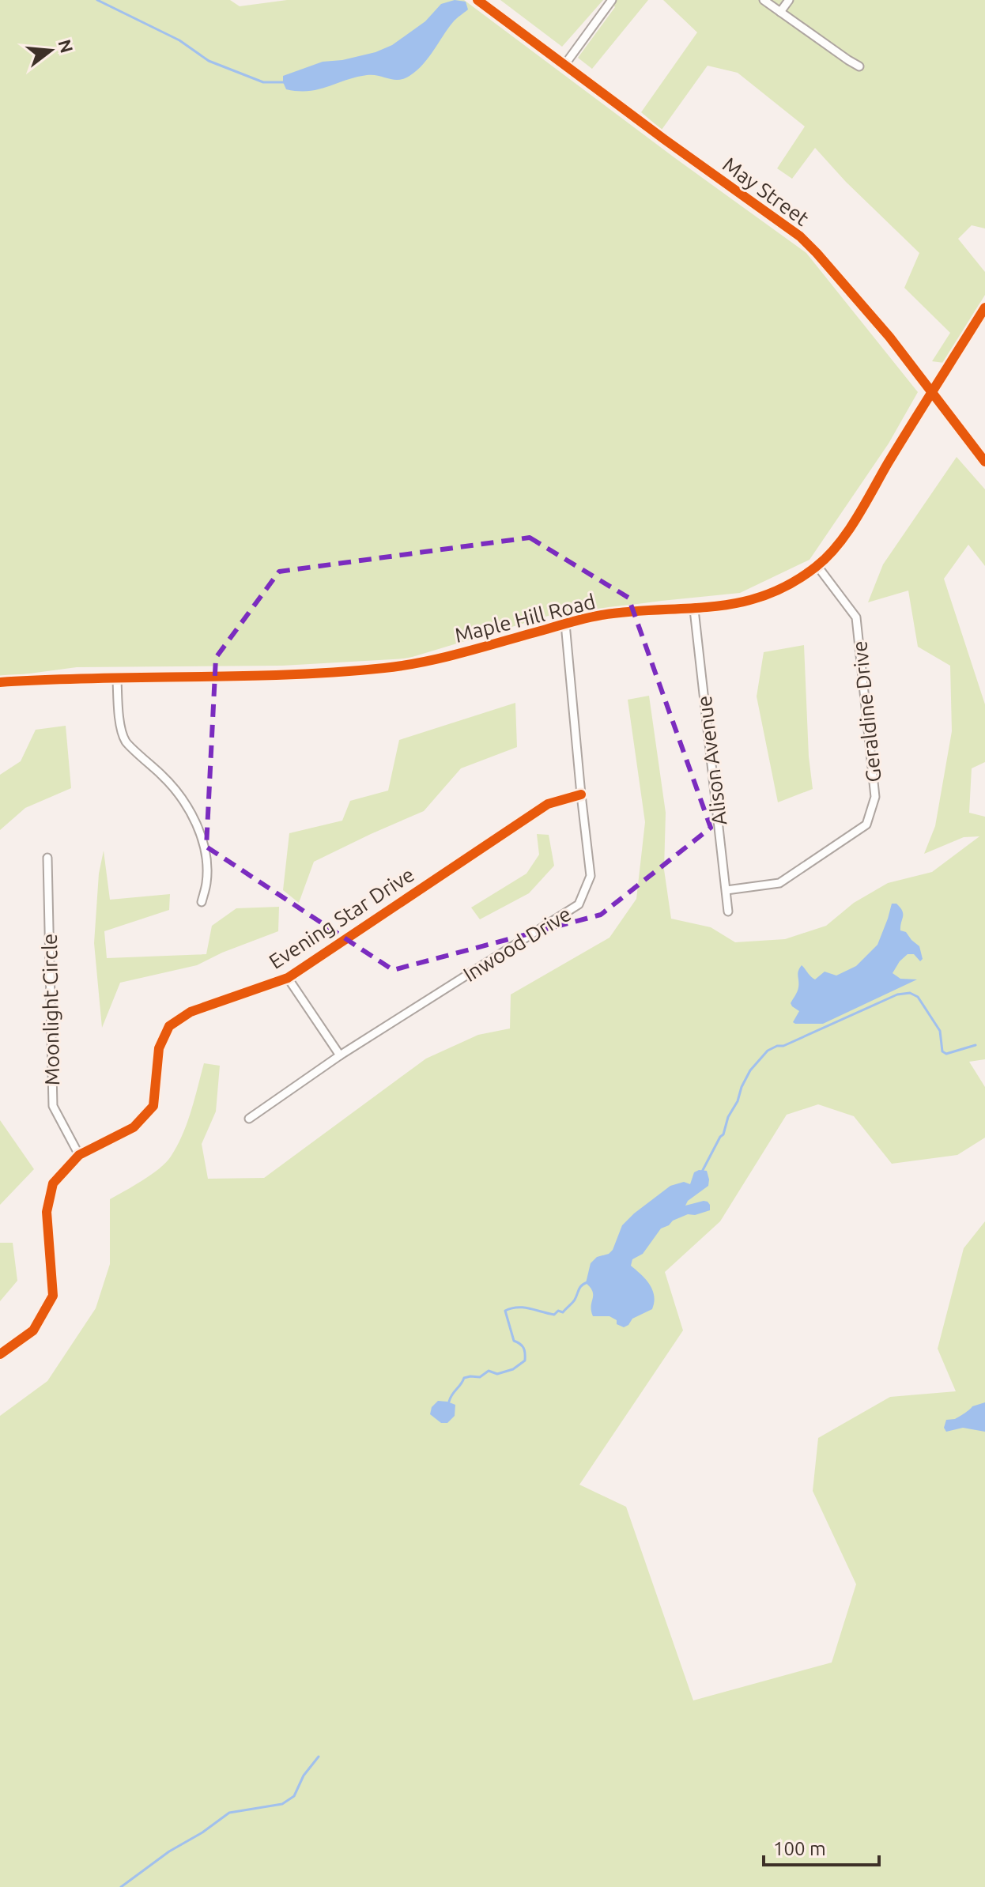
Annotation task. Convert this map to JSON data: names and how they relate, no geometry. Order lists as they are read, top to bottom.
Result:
{
  "streets": {
    "street": [
      "May Street",
      "Maple Hill Road",
      "Geraldine Drive",
      "Alison Avenue",
      "Evening Star Drive",
      "Inwood Drive",
      "Moonlight Circle"
    ]
  },
  "crossings": [
    ["May Street", "Maple Hill Road"],
    ["Maple Hill Road", "Geraldine Drive"],
    ["Maple Hill Road", "Alison Avenue"],
    ["Maple Hill Road", "Inwood Drive"],
    ["Geraldine Drive", "Alison Avenue"],
    ["Evening Star Drive", "Inwood Drive"],
    ["Evening Star Drive", "Moonlight Circle"]
  ],
  "scale_bar": "100 m",
  "north": "right"
}
